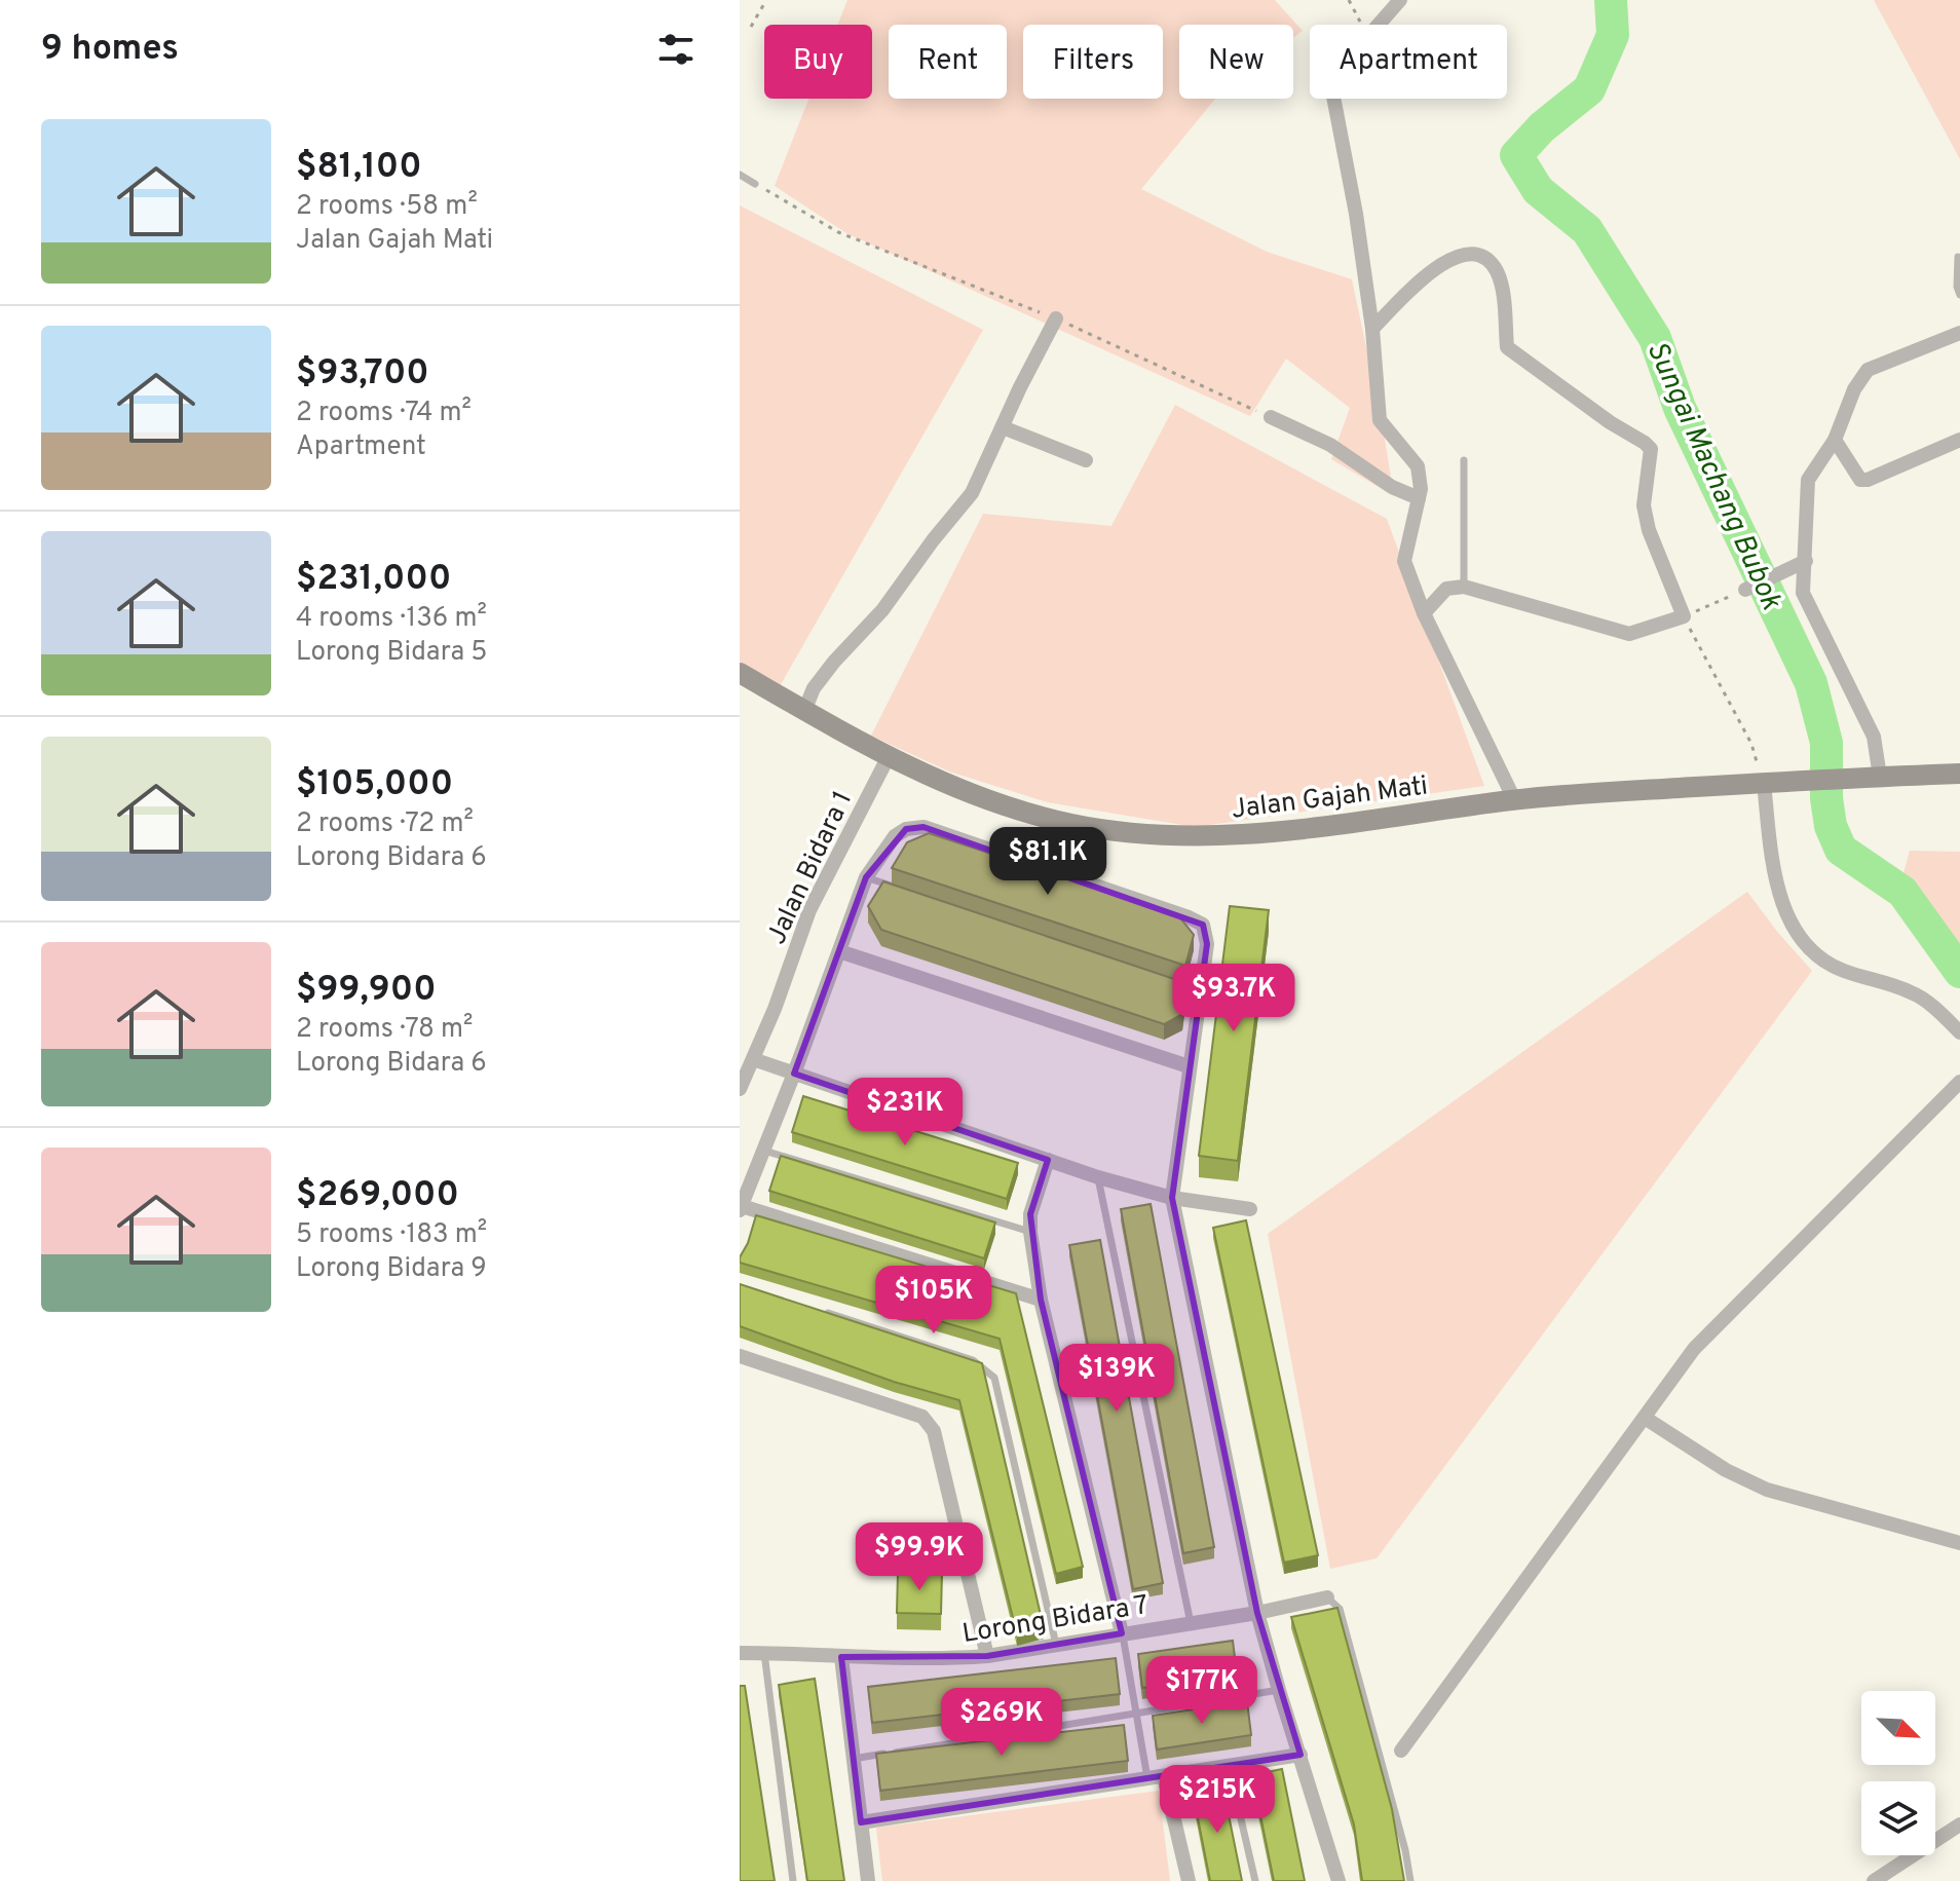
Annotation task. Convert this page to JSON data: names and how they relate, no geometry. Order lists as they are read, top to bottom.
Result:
{
  "streets": {
    "main road": ["Jalan Gajah Mati"],
    "street": ["Jalan Bidara 1", "Lorong Bidara 7"]
  },
  "crossings": [
    ["Jalan Gajah Mati", "Jalan Bidara 1"]
  ],
  "water": ["Sungai Machang Bubok"],
  "north": "bottom right",
  "page": {
    "heading": "9 homes",
    "chip": [
      "Buy",
      "Rent",
      "Filters",
      "New",
      "Apartment"
    ],
    "list": [
      {
        "name": "$81,100",
        "note": "2 rooms · 58 m² · Jalan Gajah Mati"
      },
      {
        "name": "$93,700",
        "note": "2 rooms · 74 m² · Apartment"
      },
      {
        "name": "$231,000",
        "note": "4 rooms · 136 m² · Lorong Bidara 5"
      },
      {
        "name": "$105,000",
        "note": "2 rooms · 72 m² · Lorong Bidara 6"
      },
      {
        "name": "$99,900",
        "note": "2 rooms · 78 m² · Lorong Bidara 6"
      },
      {
        "name": "$269,000",
        "note": "5 rooms · 183 m² · Lorong Bidara 9"
      }
    ],
    "price": [
      "$81.1K",
      "$93.7K",
      "$231K",
      "$105K",
      "$139K",
      "$99.9K",
      "$177K",
      "$269K",
      "$215K"
    ]
  }
}
